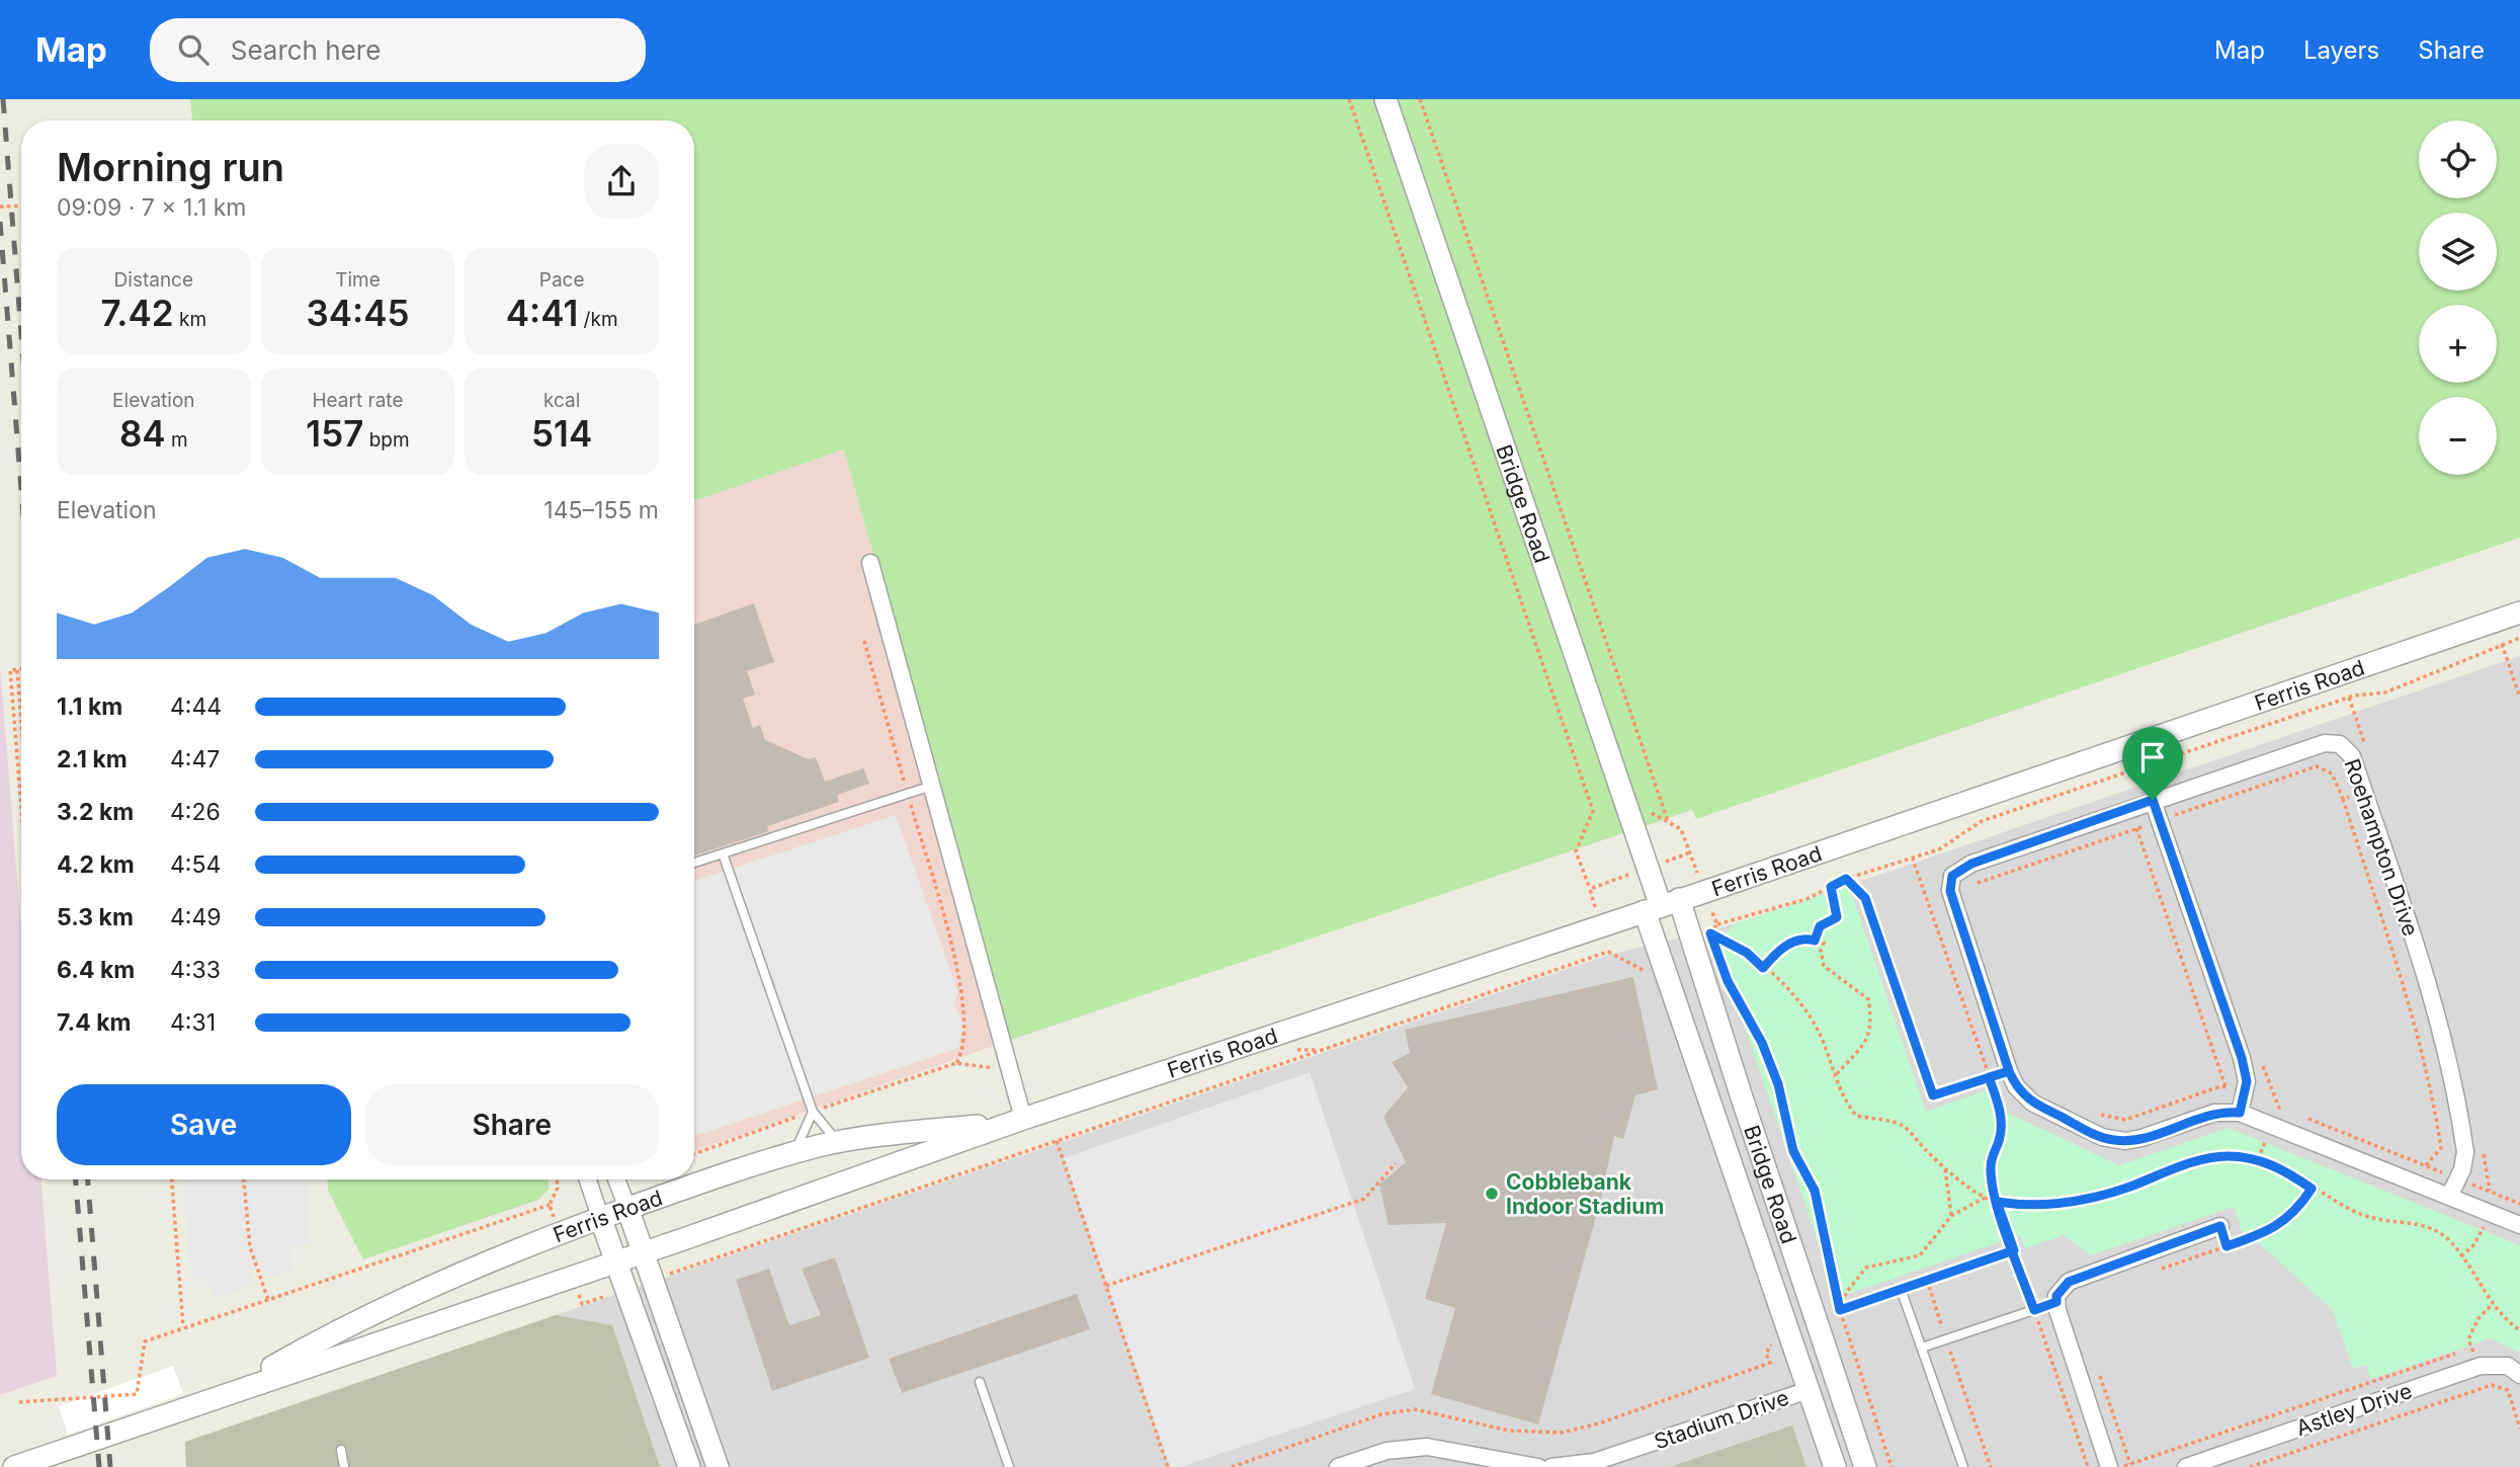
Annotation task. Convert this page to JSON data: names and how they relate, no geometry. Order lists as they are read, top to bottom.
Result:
{
  "streets": {
    "street": [
      "Bridge Road",
      "Ferris Road",
      "Roehampton Drive",
      "Astley Drive",
      "Stadium Drive"
    ]
  },
  "crossings": [
    ["Bridge Road", "Ferris Road"],
    ["Bridge Road", "Stadium Drive"]
  ],
  "places": ["Cobblebank Indoor Stadium"],
  "page": {
    "header": "Map",
    "search": "Search here",
    "nav": ["Map", "Layers", "Share"],
    "map_buttons": ["+", "−"],
    "heading": ["Morning run", "09:09 · 7 × 1.1 km"],
    "stats": [
      ["Distance", "7.42 km"],
      ["Time", "34:45"],
      ["Pace", "4:41 /km"],
      ["Elevation", "84 m"],
      ["Heart rate", "157 bpm"],
      ["kcal", "514"]
    ],
    "chart": ["Elevation", "145–155 m"],
    "list": [
      {
        "name": "1.1 km",
        "note": "4:44"
      },
      {
        "name": "2.1 km",
        "note": "4:47"
      },
      {
        "name": "3.2 km",
        "note": "4:26"
      },
      {
        "name": "4.2 km",
        "note": "4:54"
      },
      {
        "name": "5.3 km",
        "note": "4:49"
      },
      {
        "name": "6.4 km",
        "note": "4:33"
      },
      {
        "name": "7.4 km",
        "note": "4:31"
      }
    ],
    "buttons": ["Save", "Share"]
  }
}
